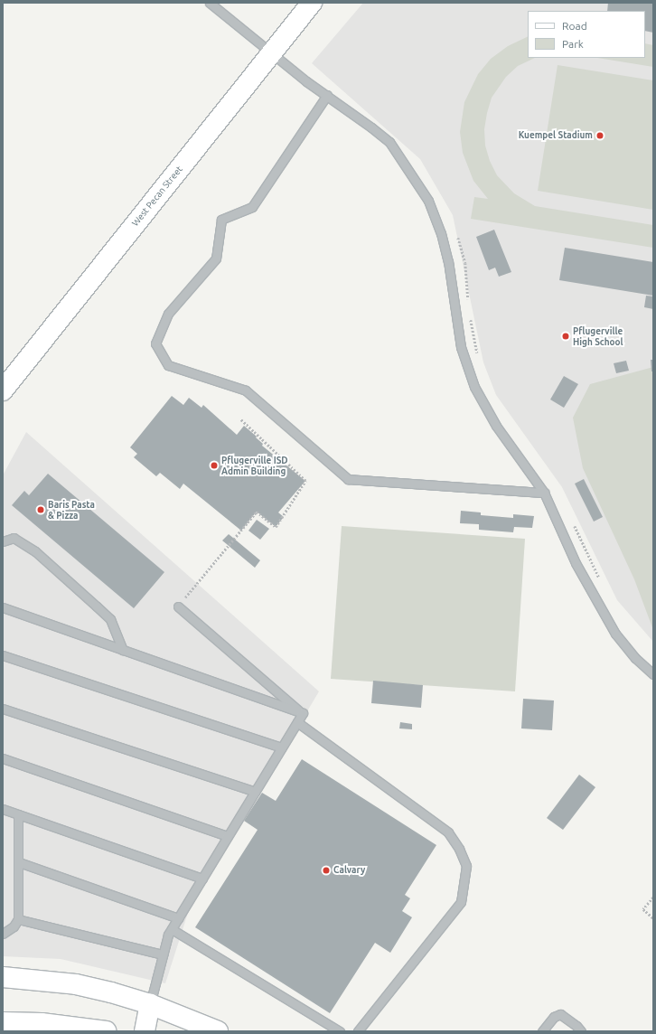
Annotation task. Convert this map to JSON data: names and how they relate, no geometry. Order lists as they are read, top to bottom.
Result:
{
  "streets": {
    "main road": ["West Pecan Street"]
  },
  "places": [
    "Kuempel Stadium",
    "Pflugerville High School",
    "Pflugerville ISD Admin Building",
    "Baris Pasta & Pizza",
    "Calvary"
  ],
  "legend": ["Road", "Park"]
}
